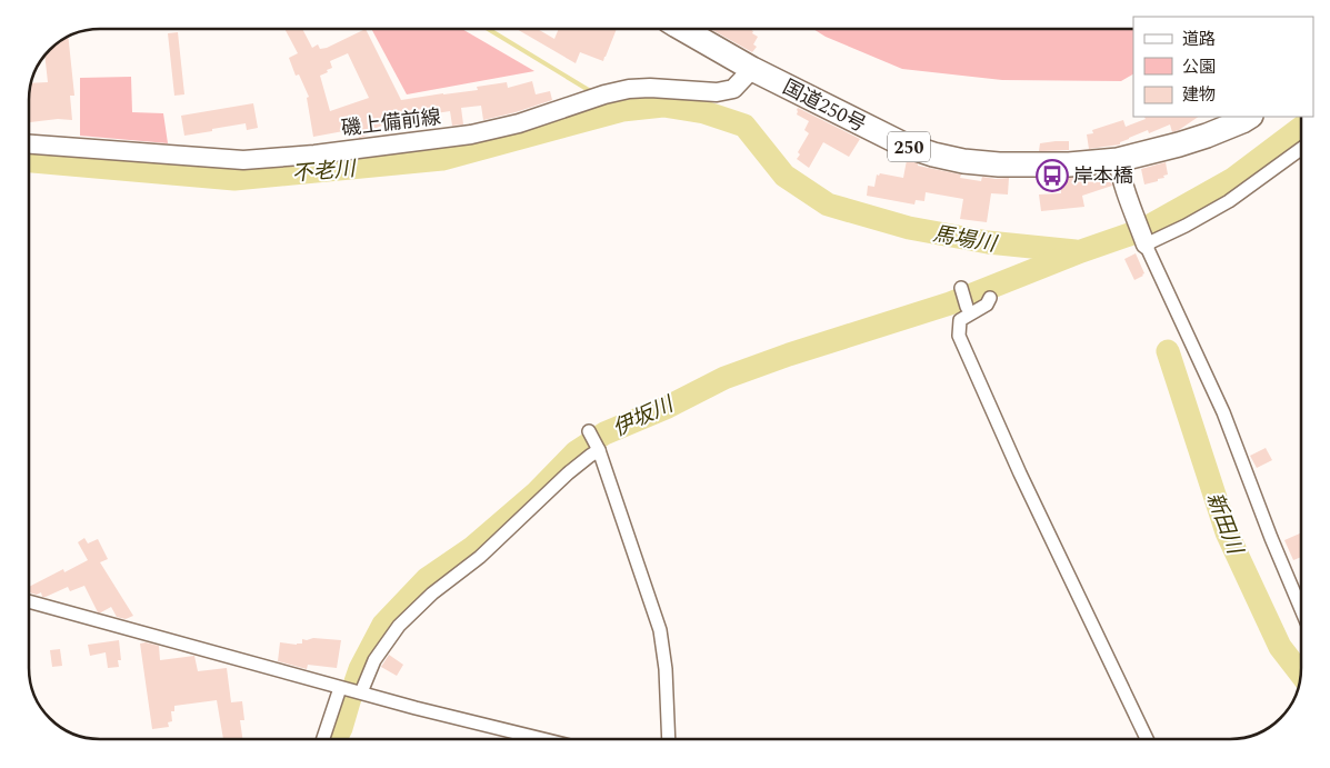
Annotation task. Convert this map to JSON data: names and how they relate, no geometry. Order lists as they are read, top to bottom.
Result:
{
  "streets": {
    "highway": ["国道250号", "250"],
    "main road": ["磯上備前線"]
  },
  "crossings": [
    ["国道250号", "磯上備前線"]
  ],
  "water": [
    "不老川",
    "馬場川",
    "伊坂川",
    "新田川"
  ],
  "places": {
    "bus stop": ["岸本橋"]
  },
  "legend": ["道路", "公園", "建物"]
}
